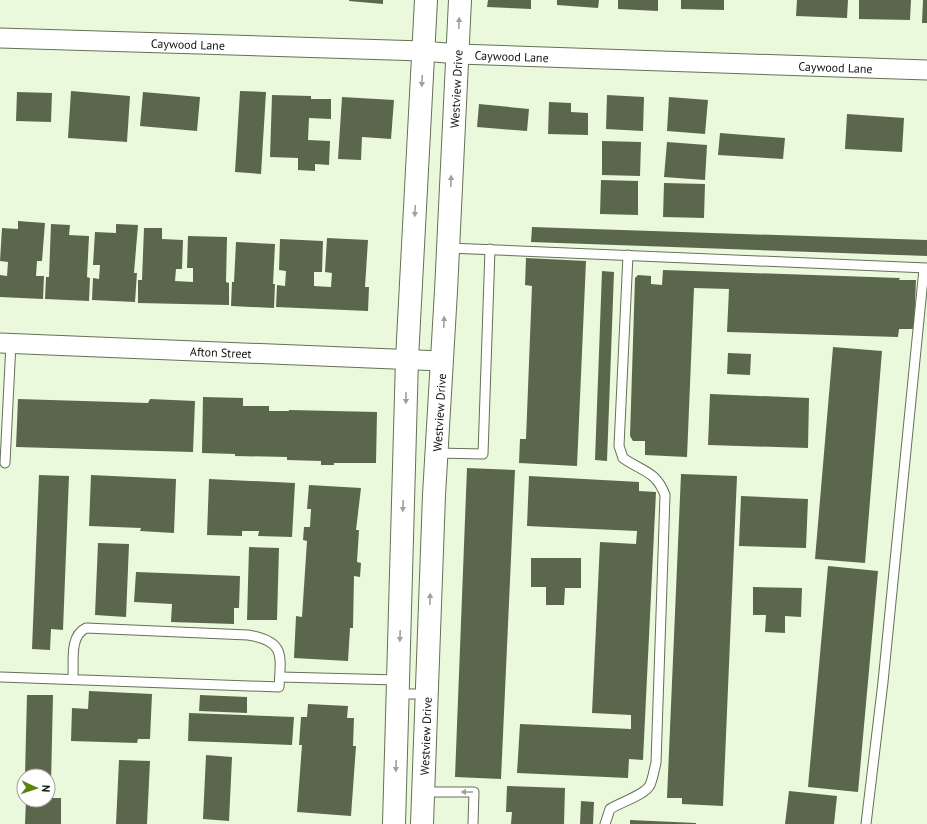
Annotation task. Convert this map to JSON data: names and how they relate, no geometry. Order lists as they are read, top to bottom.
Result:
{
  "streets": {
    "main road": ["Westview Drive"],
    "street": ["Caywood Lane", "Afton Street"]
  },
  "crossings": [
    ["Caywood Lane", "Westview Drive"],
    ["Westview Drive", "Afton Street"]
  ],
  "north": "right"
}
